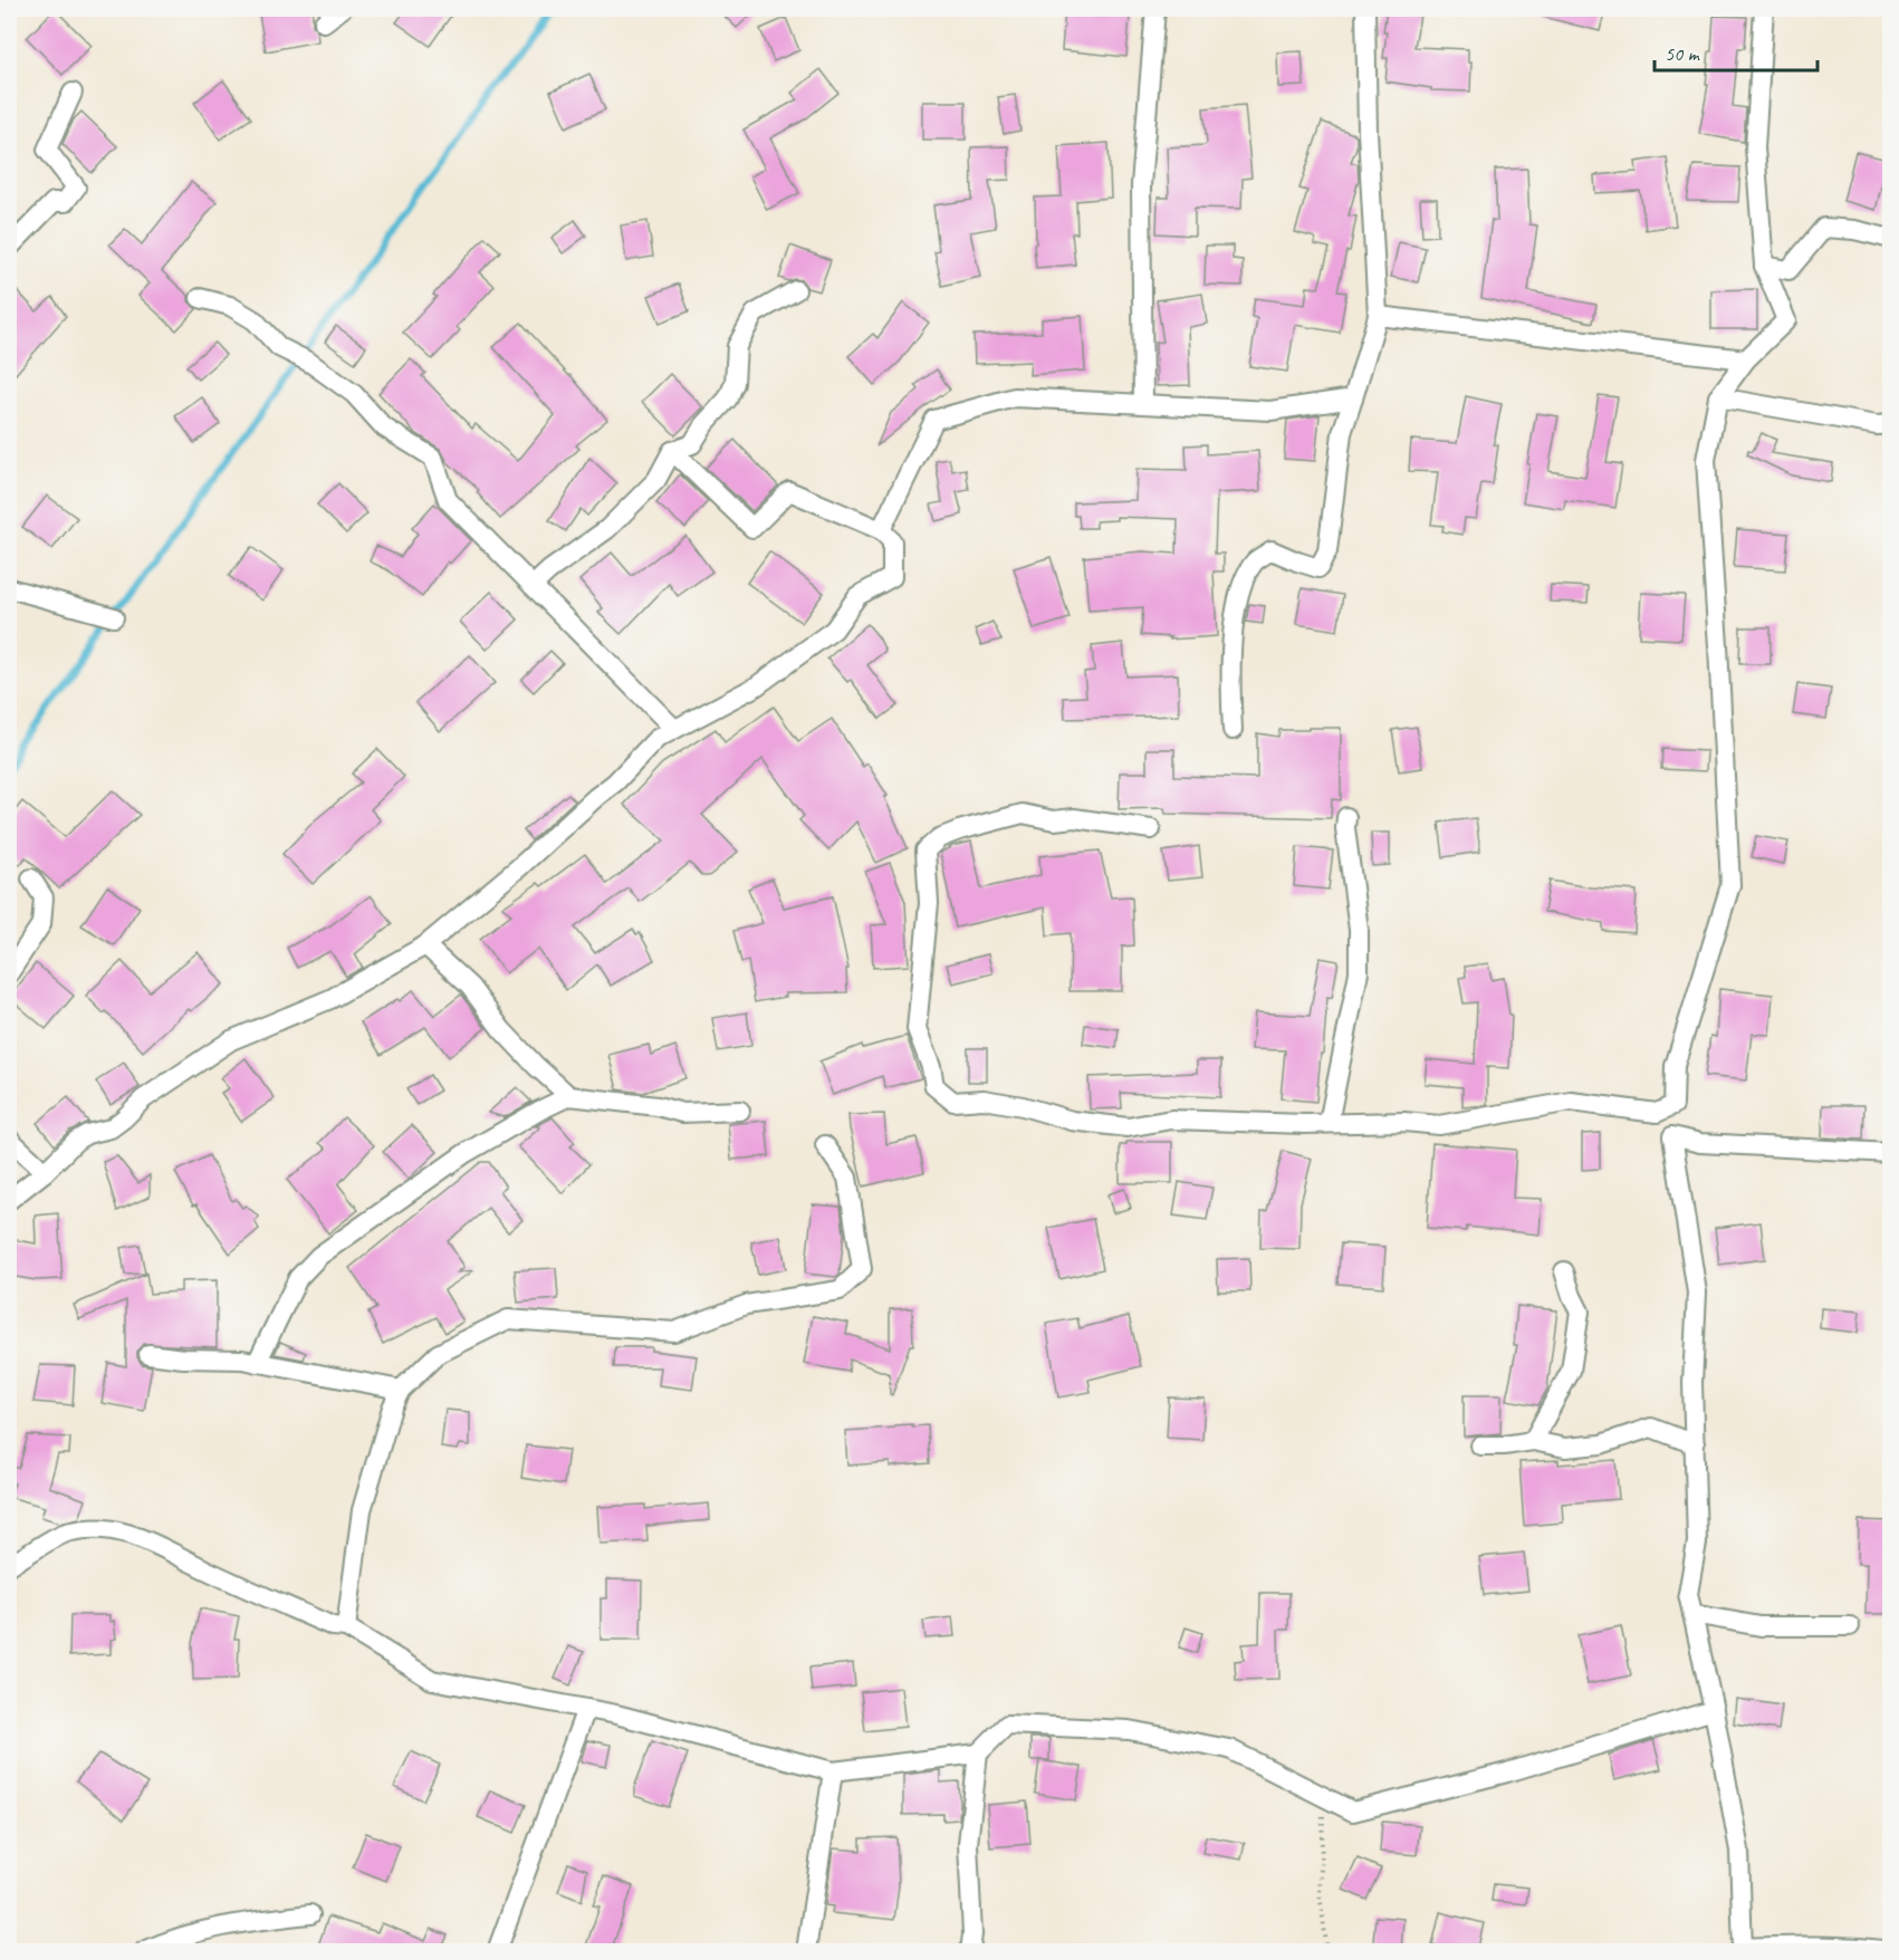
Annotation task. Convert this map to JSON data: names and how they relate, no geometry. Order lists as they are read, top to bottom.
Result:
{
  "scale_bar": "50 m"
}
